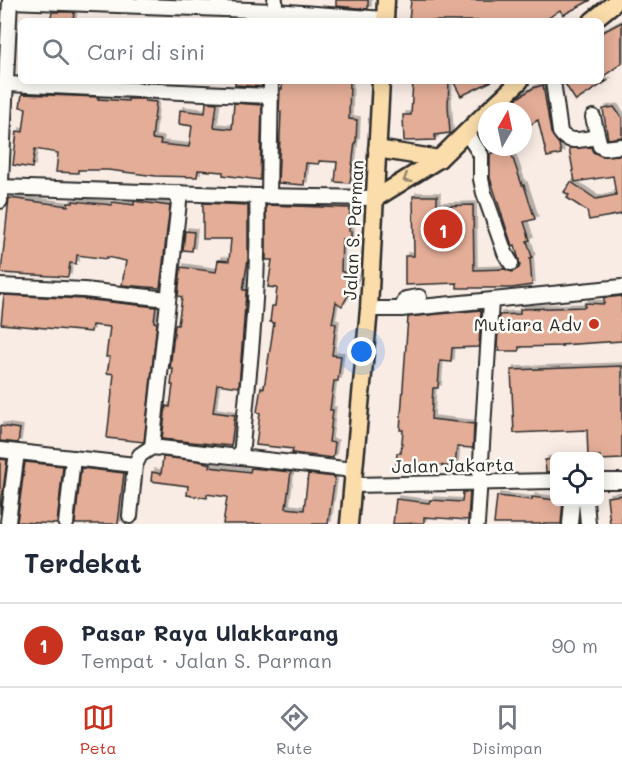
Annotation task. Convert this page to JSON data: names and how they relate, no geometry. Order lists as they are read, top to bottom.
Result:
{
  "streets": {
    "main road": ["Jalan S. Parman"],
    "street": ["Jalan Jakarta"]
  },
  "crossings": [
    ["Jalan S. Parman", "Jalan Jakarta"]
  ],
  "places": ["Mutiara Adv"],
  "north": "top",
  "page": {
    "search": "Cari di sini",
    "pins": "1",
    "heading": "Terdekat",
    "list": [
      {
        "mark": "1",
        "name": "Pasar Raya Ulakkarang",
        "note": "Tempat · Jalan S. Parman",
        "value": "90 m"
      }
    ],
    "nav": ["Peta", "Rute", "Disimpan"]
  }
}
